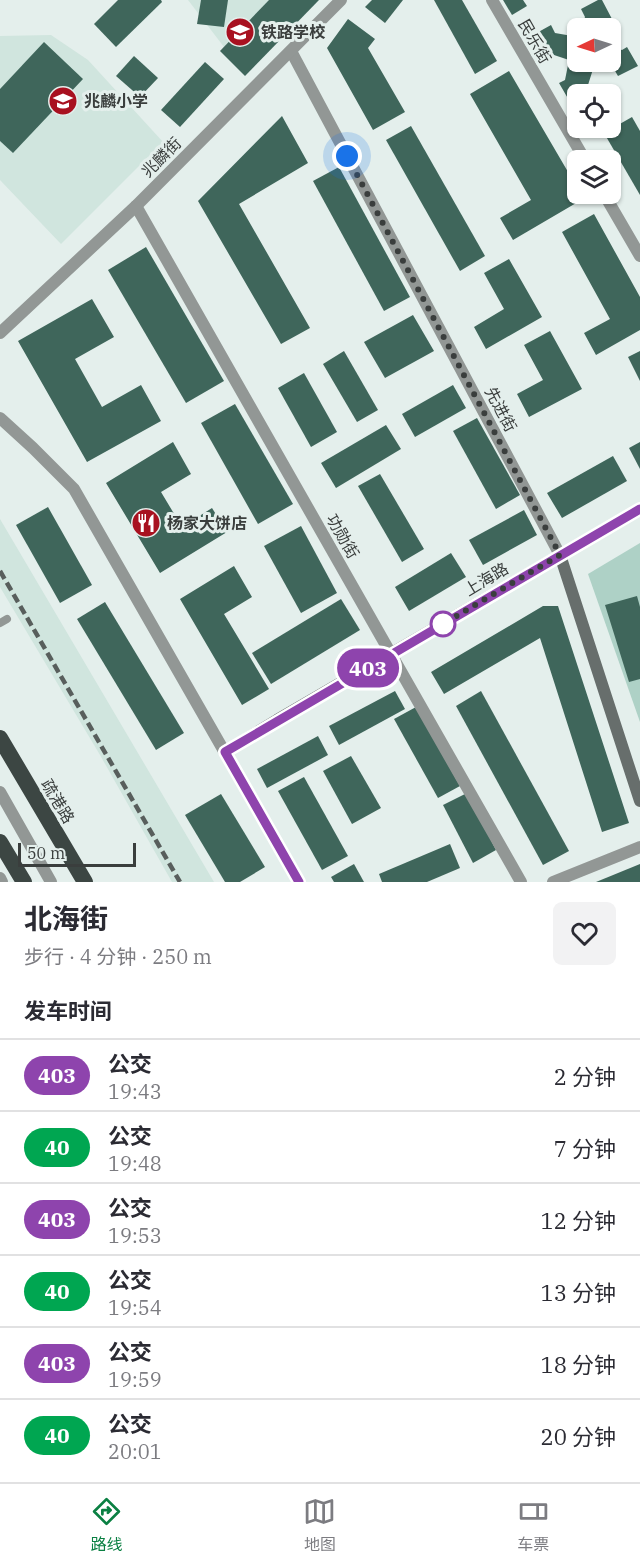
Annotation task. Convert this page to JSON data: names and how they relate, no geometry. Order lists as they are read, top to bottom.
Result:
{
  "streets": {
    "highway": ["疏港路"],
    "main road": ["先进街", "上海路"],
    "street": ["民乐街", "兆麟街", "功勋街"]
  },
  "crossings": [
    ["兆麟街", "先进街"],
    ["兆麟街", "功勋街"],
    ["先进街", "上海路"],
    ["功勋街", "上海路"]
  ],
  "places": {
    "school or university": ["铁路学校", "兆麟小学"],
    "restaurant": ["杨家大饼店"]
  },
  "lines": ["bus line 403"],
  "scale_bar": "50 m",
  "north": "left",
  "page": {
    "on_map": "403",
    "scale": "50 m",
    "heading": [
      ["北海街", "步行 · 4 分钟 · 250 m"],
      "发车时间"
    ],
    "list": [
      {
        "mark": "403",
        "name": "公交",
        "note": "19:43",
        "value": "2 分钟"
      },
      {
        "mark": "40",
        "name": "公交",
        "note": "19:48",
        "value": "7 分钟"
      },
      {
        "mark": "403",
        "name": "公交",
        "note": "19:53",
        "value": "12 分钟"
      },
      {
        "mark": "40",
        "name": "公交",
        "note": "19:54",
        "value": "13 分钟"
      },
      {
        "mark": "403",
        "name": "公交",
        "note": "19:59",
        "value": "18 分钟"
      },
      {
        "mark": "40",
        "name": "公交",
        "note": "20:01",
        "value": "20 分钟"
      }
    ],
    "tabs": ["路线", "地图", "车票"]
  }
}
